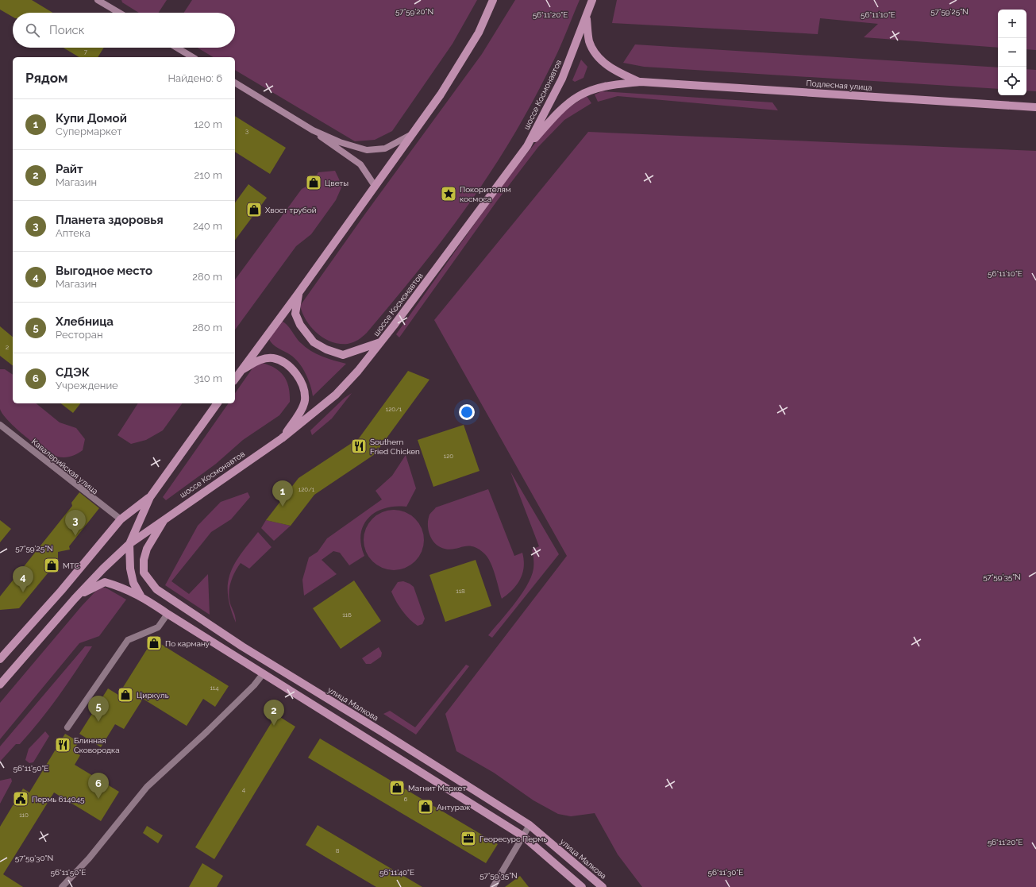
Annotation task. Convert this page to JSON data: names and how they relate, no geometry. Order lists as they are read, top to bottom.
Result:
{
  "streets": {
    "main road": ["Подлесная улица", "шоссе Космонавтов", "улица Малкова"],
    "street": ["Кавалерийская улица"]
  },
  "crossings": [
    ["шоссе Космонавтов", "Кавалерийская улица"],
    ["шоссе Космонавтов", "улица Малкова"]
  ],
  "places": {
    "shop": [
      "Цветы",
      "Хвост трубой",
      "МТС",
      "По карману",
      "Циркуль",
      "Магнит Маркет",
      "Антураж"
    ],
    "place": ["Покорителям космоса"],
    "restaurant": ["Southern Fried Chicken", "Блинная Сковородка"],
    "public building": ["Пермь 614045"],
    "office": ["Георесурс Пермь"]
  },
  "house_numbers": [
    "7",
    "3",
    "2",
    "120/1",
    "120",
    "120/1",
    "118",
    "116",
    "114",
    "4",
    "6",
    "110",
    "8"
  ],
  "page": {
    "map_buttons": ["+", "−"],
    "search": "Поиск",
    "heading": ["Рядом", "Найдено: 6"],
    "list": [
      {
        "mark": "1",
        "name": "Купи Домой",
        "note": "Супермаркет",
        "value": "120 m"
      },
      {
        "mark": "2",
        "name": "Райт",
        "note": "Магазин",
        "value": "210 m"
      },
      {
        "mark": "3",
        "name": "Планета здоровья",
        "note": "Аптека",
        "value": "240 m"
      },
      {
        "mark": "4",
        "name": "Выгодное место",
        "note": "Магазин",
        "value": "280 m"
      },
      {
        "mark": "5",
        "name": "Хлeбница",
        "note": "Ресторан",
        "value": "280 m"
      },
      {
        "mark": "6",
        "name": "СДЭК",
        "note": "Учреждение",
        "value": "310 m"
      }
    ],
    "pins": [
      "1",
      "3",
      "4",
      "5",
      "2",
      "6"
    ]
  },
  "coordinates": [
    "57°59'20\"N",
    "57°59'25\"N",
    "56°11'20\"E",
    "56°11'10\"E",
    "57°59'35\"N",
    "56°11'50\"E",
    "57°59'30\"N",
    "56°11'40\"E",
    "56°11'30\"E"
  ]
}
